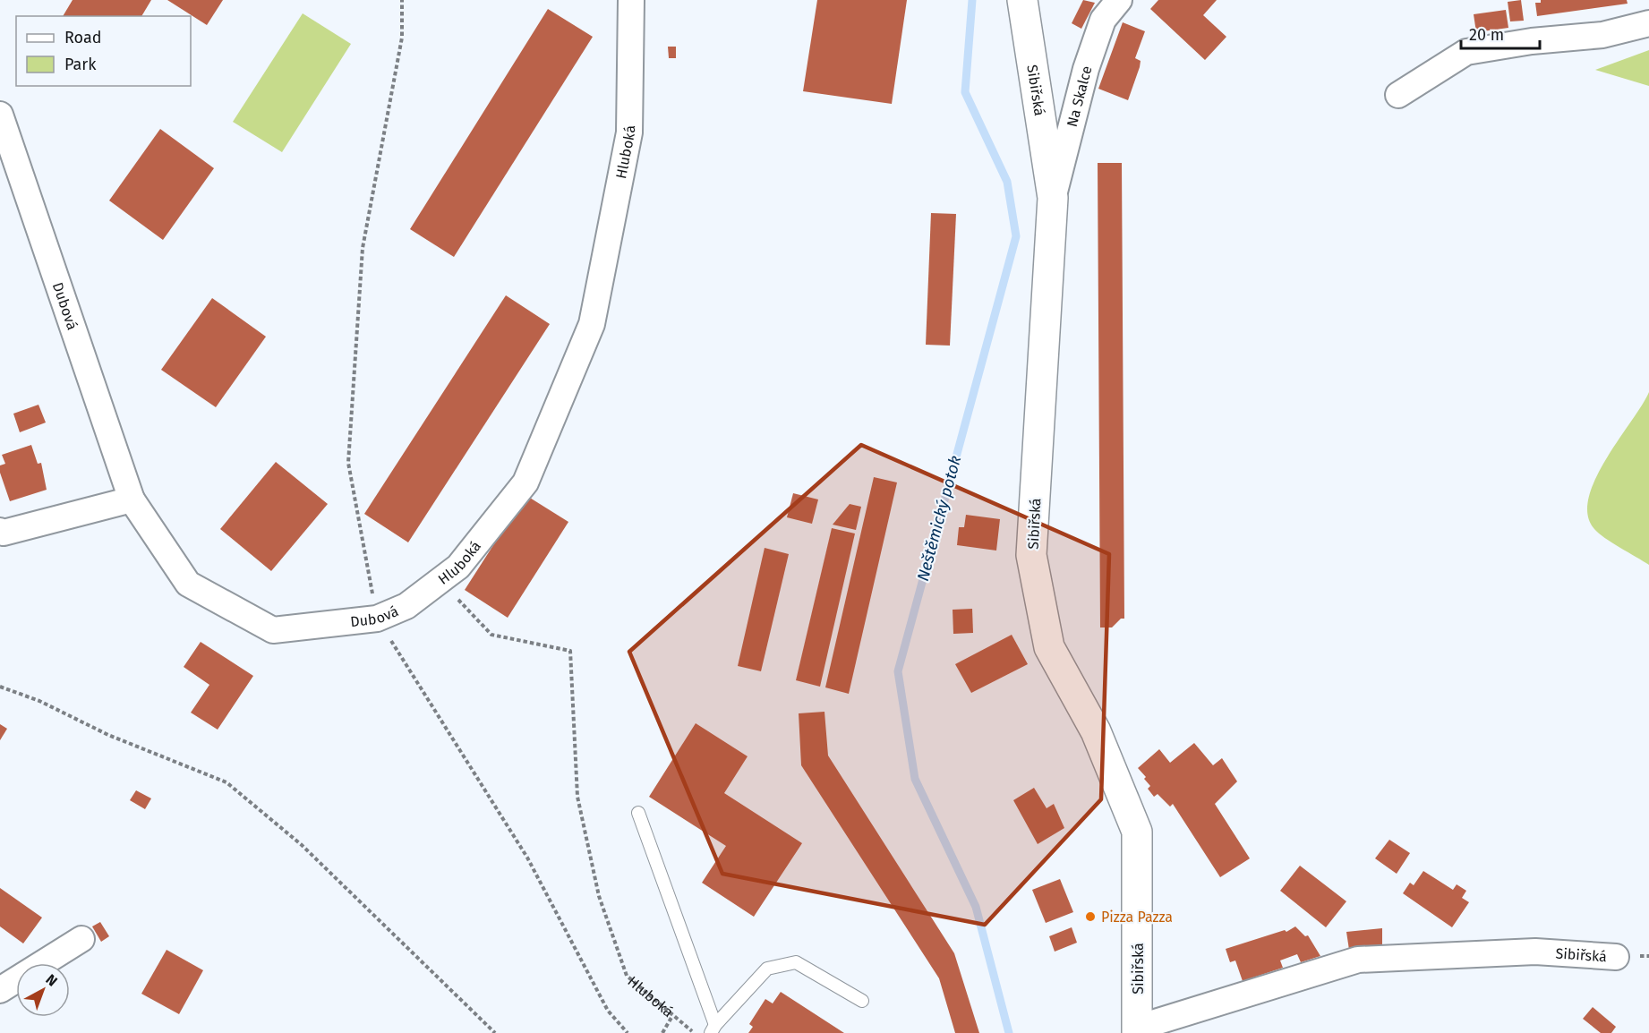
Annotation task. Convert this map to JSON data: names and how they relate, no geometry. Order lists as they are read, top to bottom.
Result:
{
  "streets": {
    "street": [
      "Sibiřská",
      "Na Skalce",
      "Hluboká",
      "Dubová"
    ]
  },
  "crossings": [
    ["Sibiřská", "Na Skalce"],
    ["Hluboká", "Dubová"]
  ],
  "water": ["Neštěmický potok"],
  "places": ["Pizza Pazza"],
  "legend": ["Road", "Park"],
  "scale_bar": "20 m",
  "north": "top right"
}
